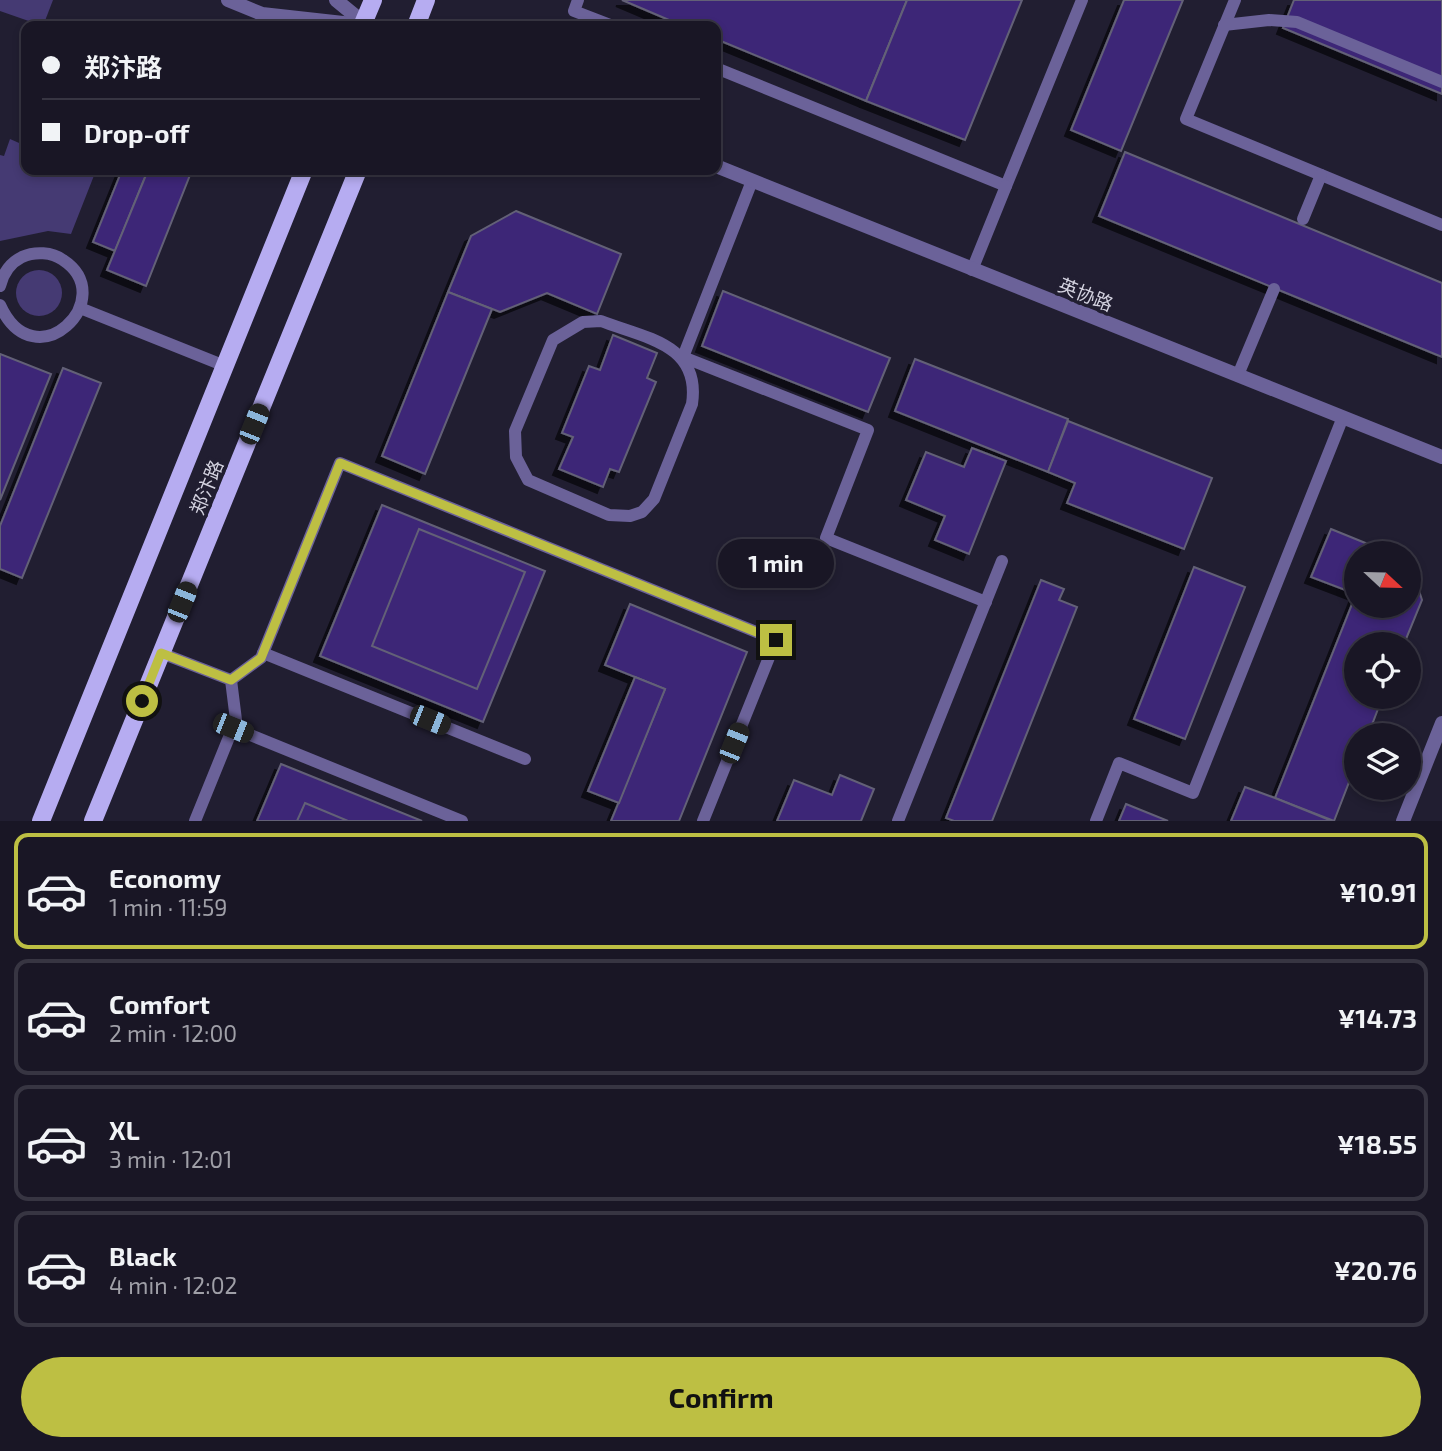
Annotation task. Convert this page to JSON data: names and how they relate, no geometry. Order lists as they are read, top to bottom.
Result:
{
  "streets": {
    "main road": ["郑汴路"],
    "street": ["英协路"]
  },
  "north": "right",
  "page": {
    "banner": ["郑汴路", "Drop-off"],
    "bubble": "1 min",
    "list": [
      {
        "name": "Economy",
        "note": "1 min · 11:59",
        "value": "¥10.91"
      },
      {
        "name": "Comfort",
        "note": "2 min · 12:00",
        "value": "¥14.73"
      },
      {
        "name": "XL",
        "note": "3 min · 12:01",
        "value": "¥18.55"
      },
      {
        "name": "Black",
        "note": "4 min · 12:02",
        "value": "¥20.76"
      }
    ],
    "buttons": "Confirm"
  }
}
